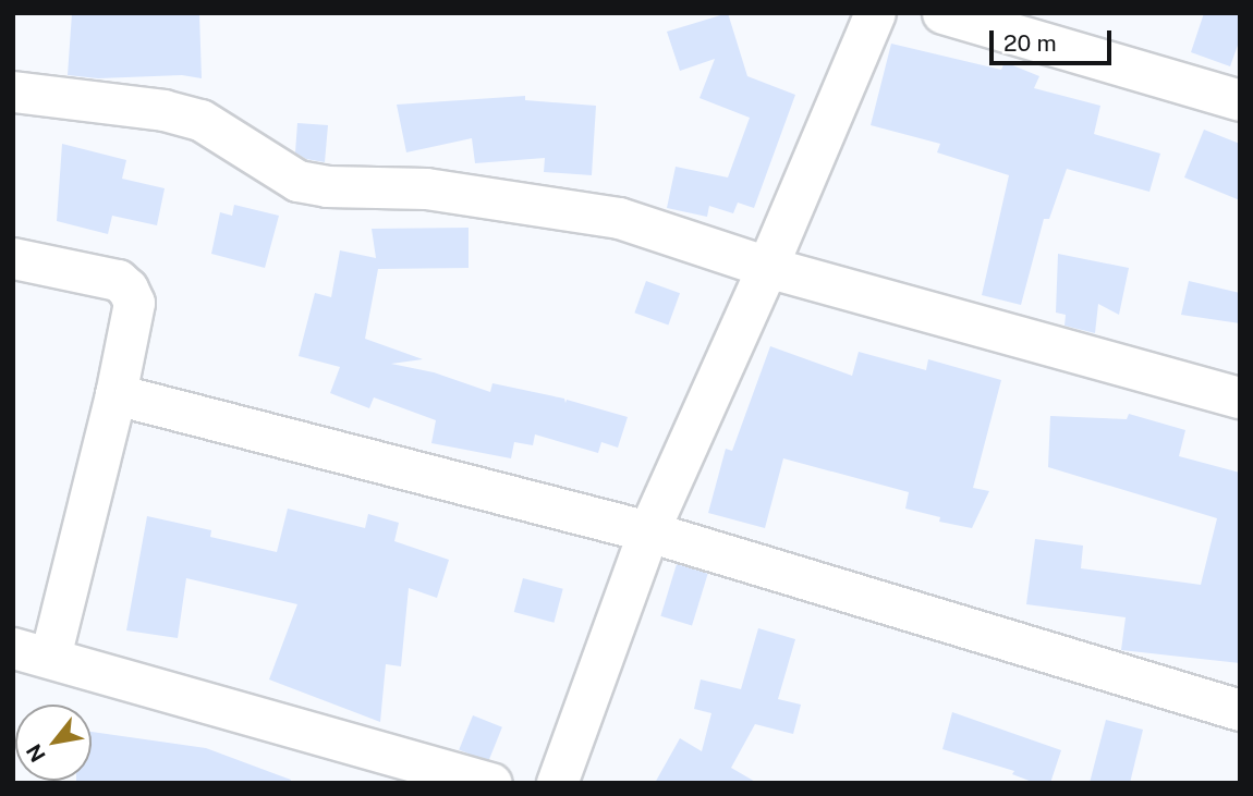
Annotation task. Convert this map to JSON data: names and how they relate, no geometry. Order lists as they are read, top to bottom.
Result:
{
  "scale_bar": "20 m",
  "north": "bottom left"
}
